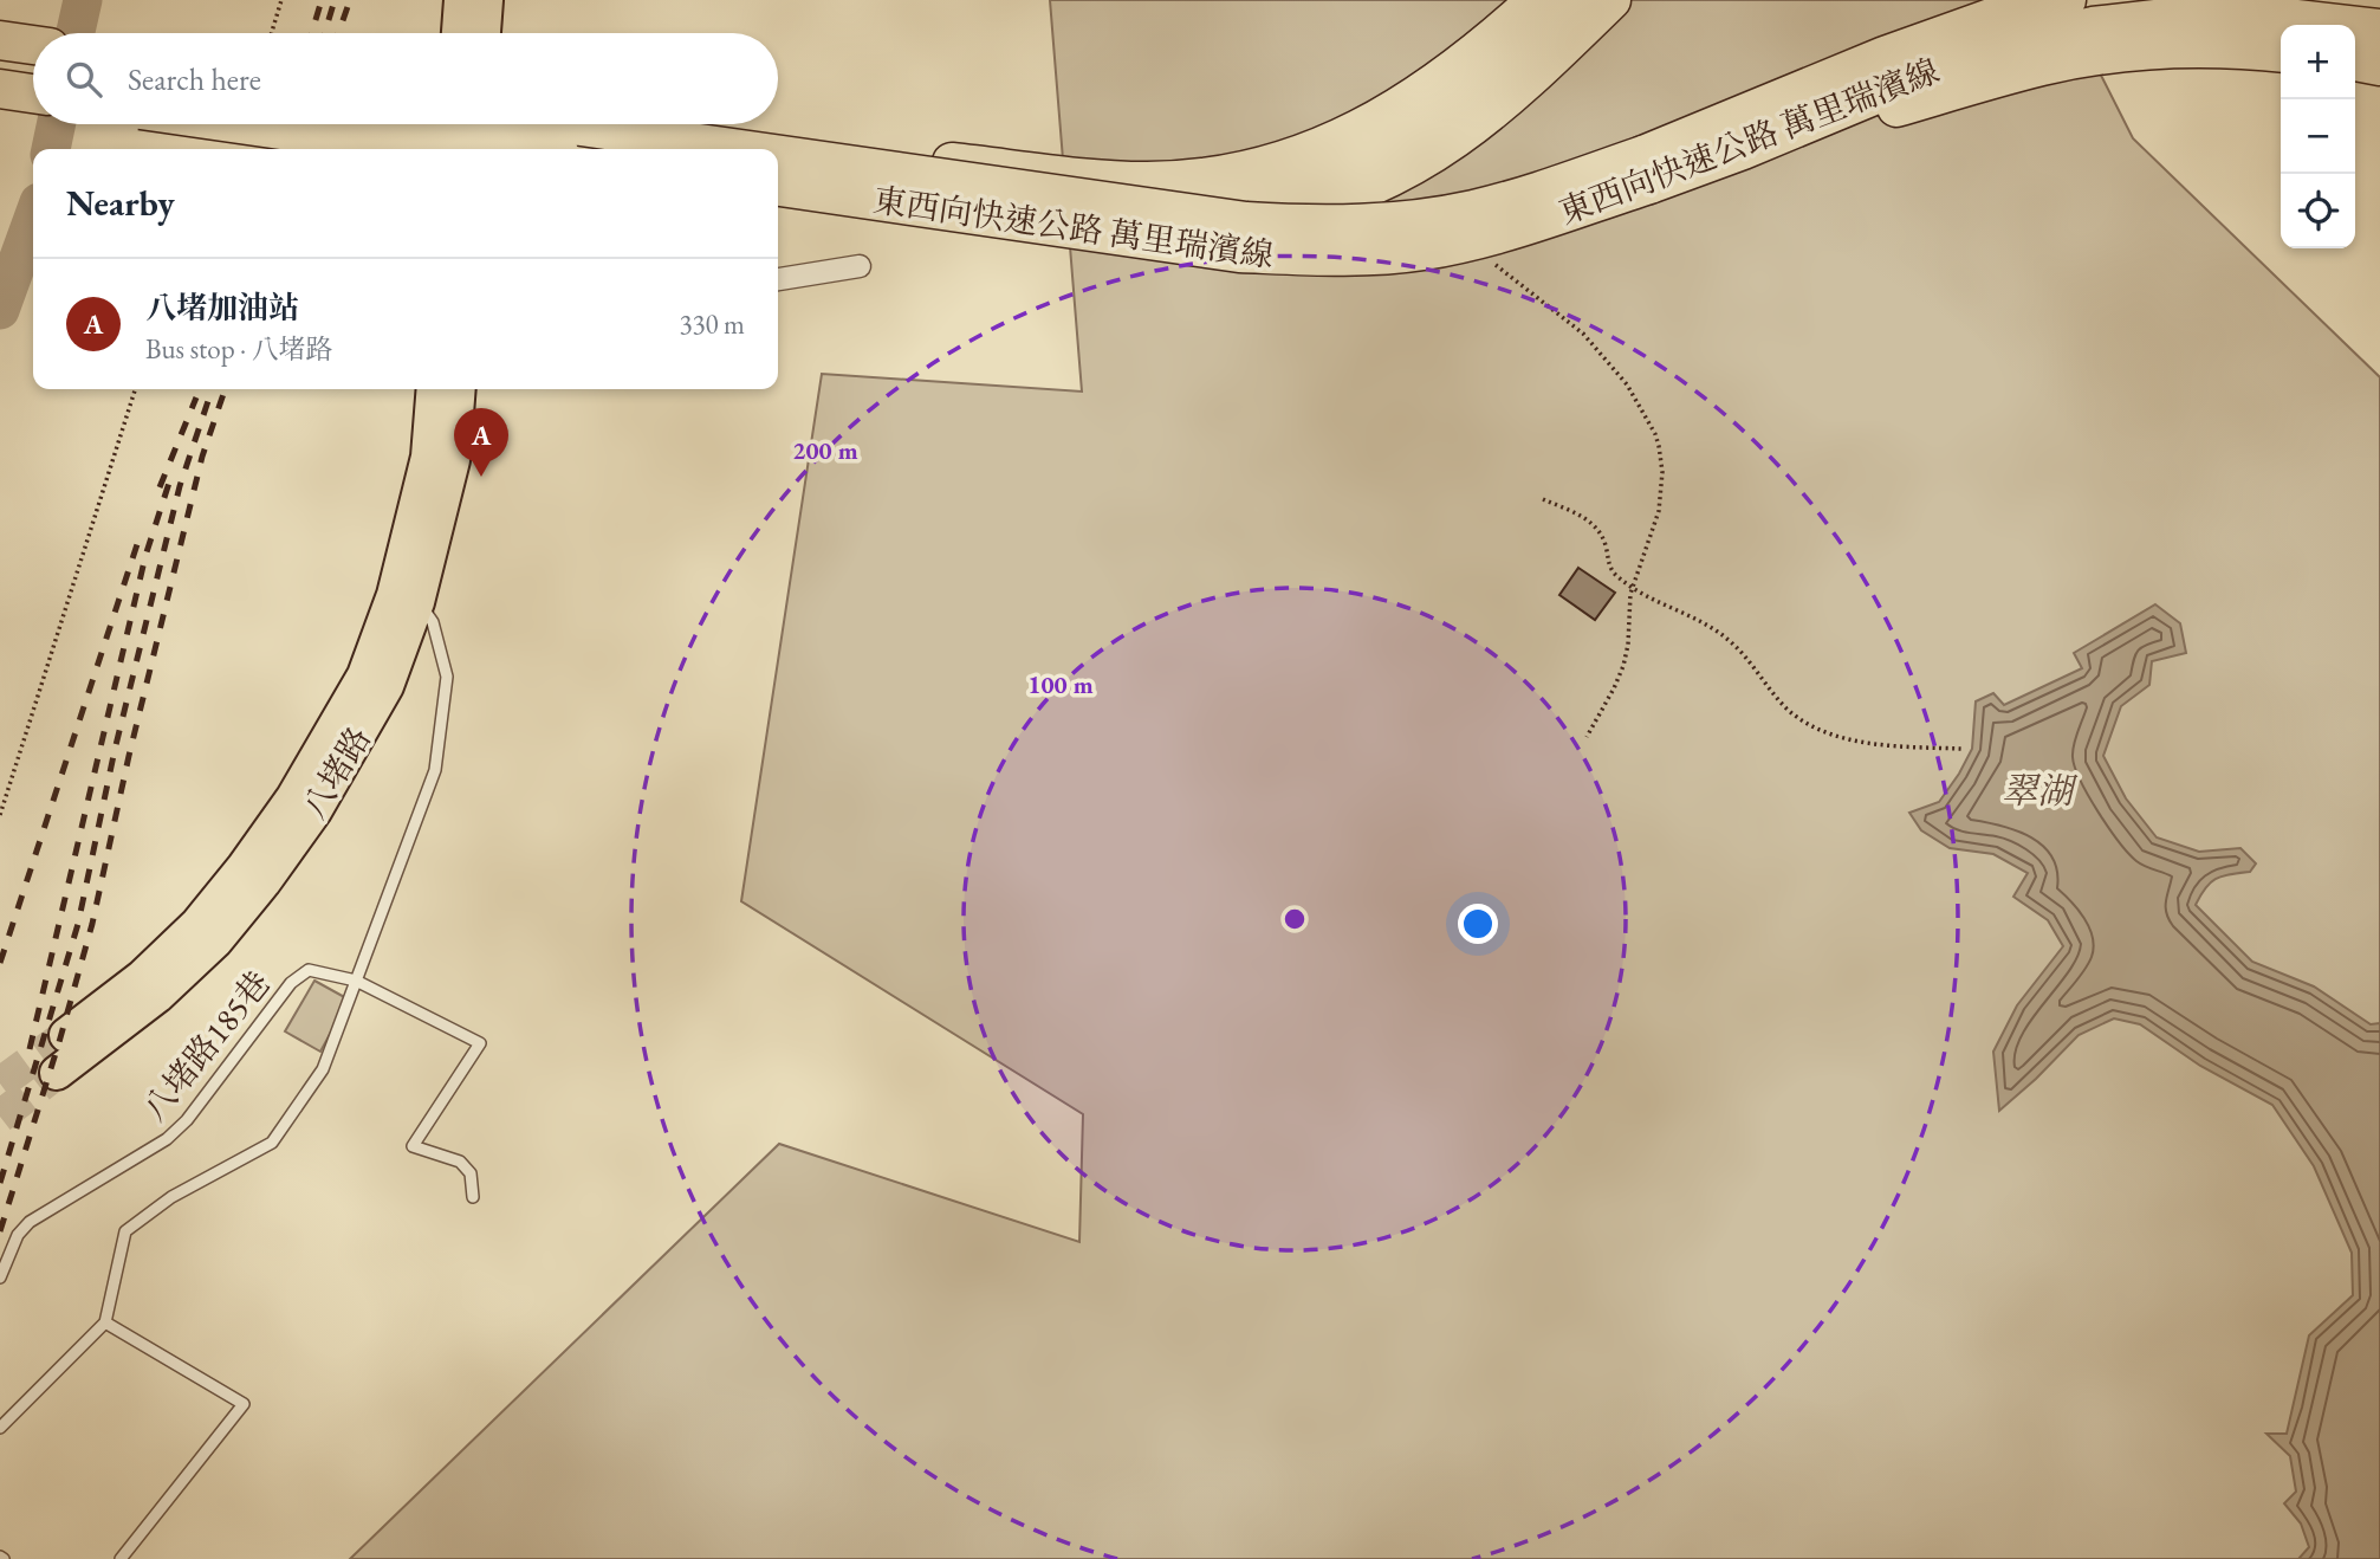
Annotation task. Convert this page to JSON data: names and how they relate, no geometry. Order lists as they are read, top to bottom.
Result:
{
  "streets": {
    "highway": ["東西向快速公路 萬里瑞濱線"],
    "main road": ["八堵路"],
    "lane": ["八堵路185巷"]
  },
  "water": ["翠湖"],
  "page": {
    "map_buttons": ["+", "−"],
    "search": "Search here",
    "heading": "Nearby",
    "list": [
      {
        "mark": "A",
        "name": "八堵加油站",
        "note": "Bus stop · 八堵路",
        "value": "330 m"
      }
    ],
    "pins": "A"
  },
  "rings": ["200 m", "100 m"]
}
